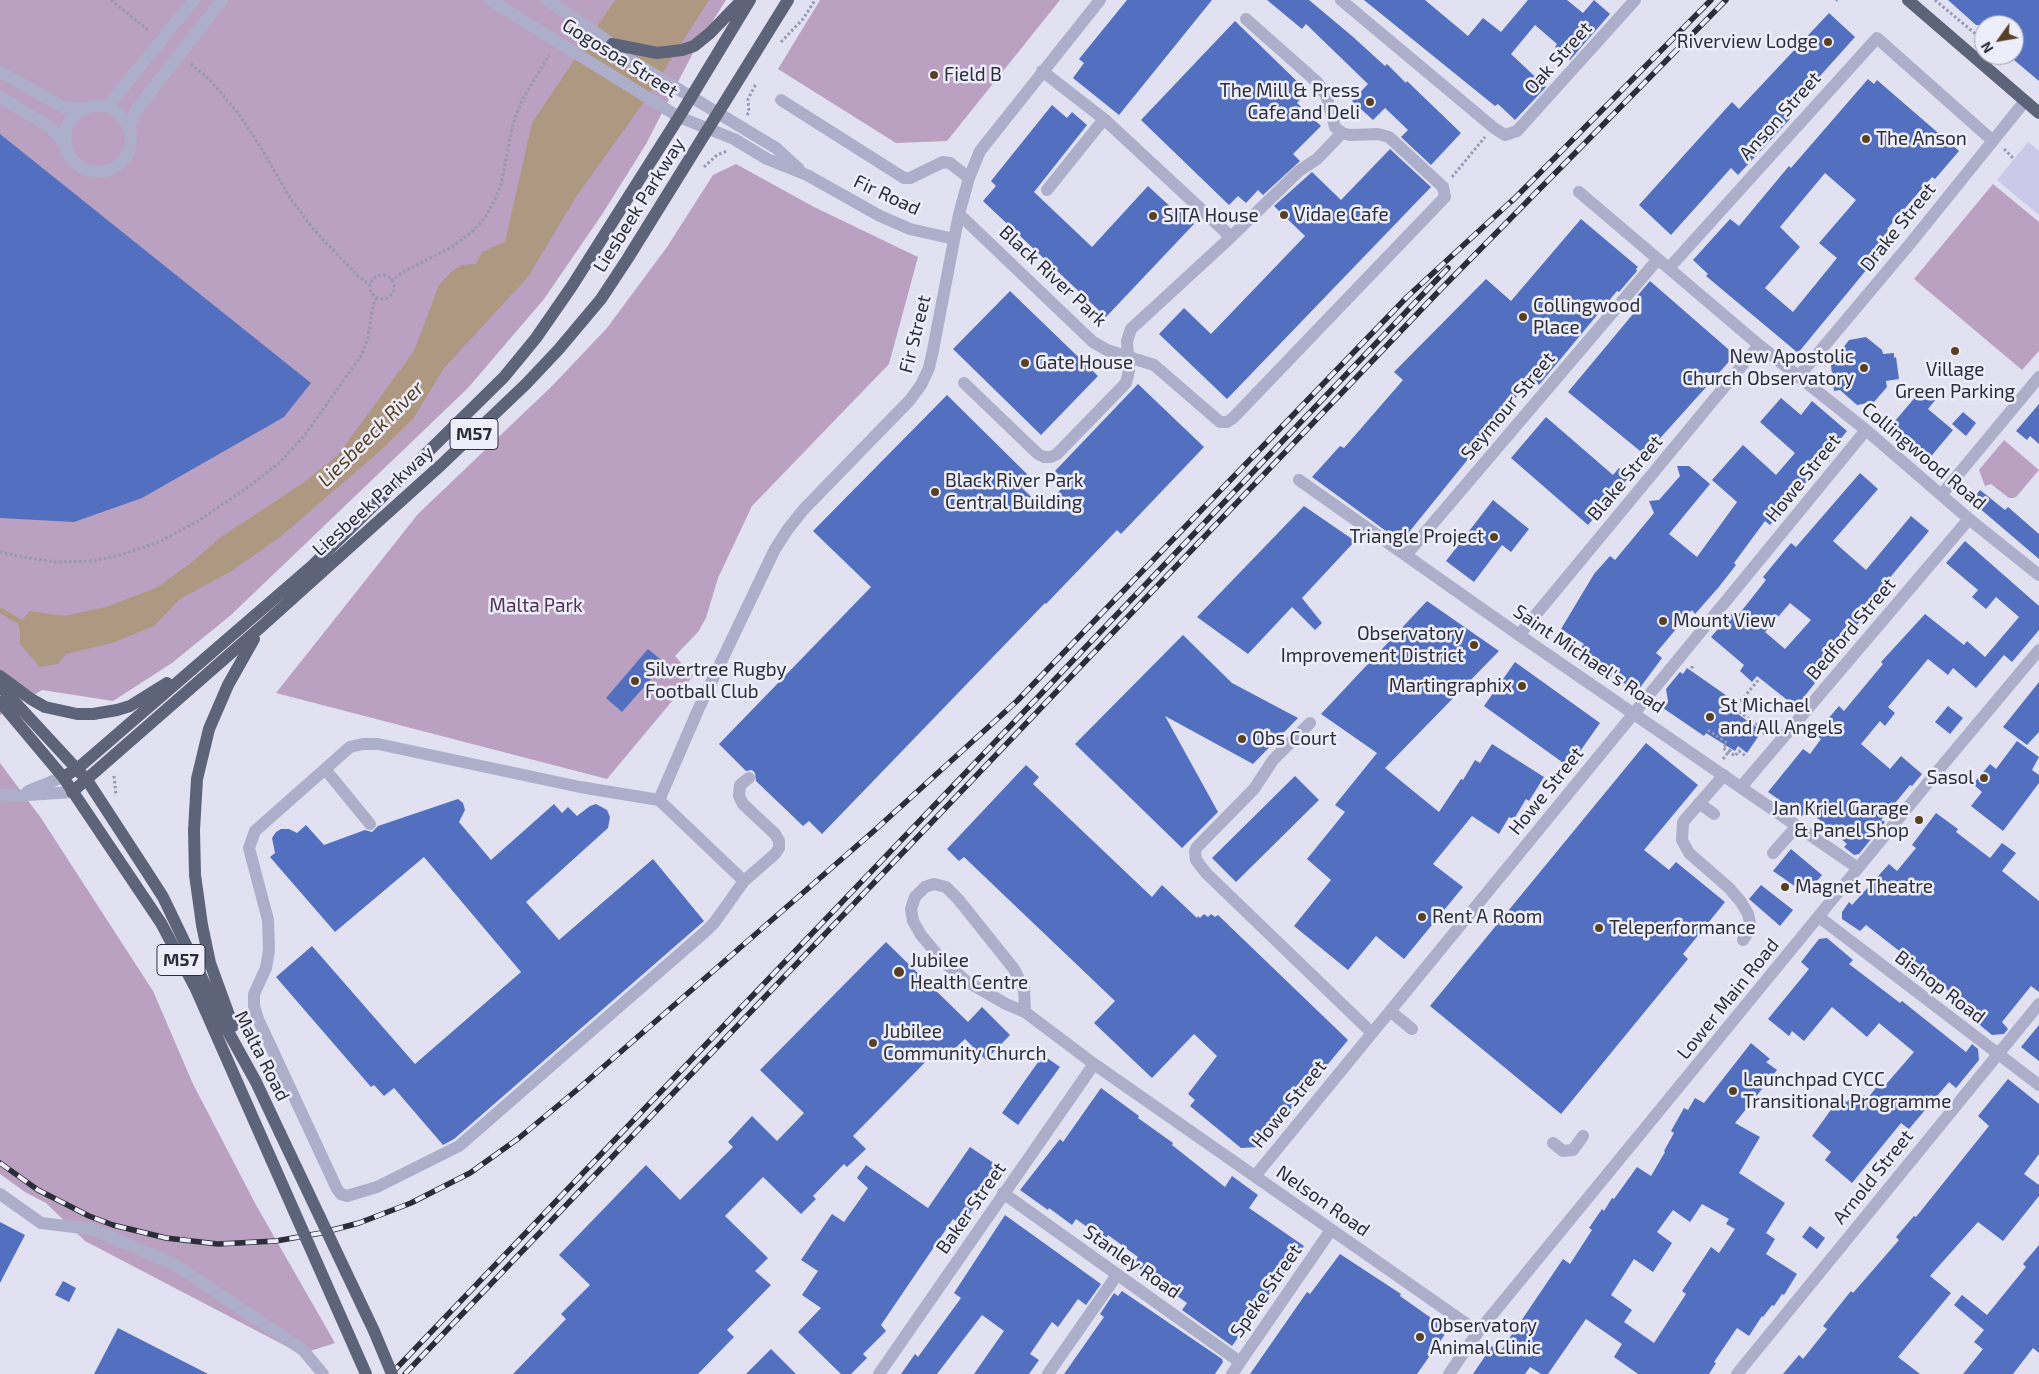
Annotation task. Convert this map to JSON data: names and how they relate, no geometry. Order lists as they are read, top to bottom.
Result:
{
  "streets": {
    "main road": ["Liesbeek Parkway", "M57", "Malta Road"],
    "street": [
      "Gogosoa Street",
      "Oak Street",
      "Anson Street",
      "Fir Road",
      "Drake Street",
      "Black River Park",
      "Fir Street",
      "Seymour Street",
      "Collingwood Road",
      "Blake Street",
      "Howe Street",
      "Bedford Street",
      "Saint Michael's Road",
      "Bishop Road",
      "Lower Main Road",
      "Arnold Street",
      "Nelson Road",
      "Baker Street",
      "Stanley Road",
      "Speke Street"
    ]
  },
  "crossings": [
    ["Gogosoa Street", "Fir Road"],
    ["Gogosoa Street", "Liesbeek Parkway"],
    ["Anson Street", "Drake Street"],
    ["Anson Street", "Collingwood Road"],
    ["Fir Road", "Liesbeek Parkway"],
    ["Fir Road", "Fir Street"],
    ["Liesbeek Parkway", "M57"],
    ["Liesbeek Parkway", "Malta Road"],
    ["Drake Street", "Collingwood Road"],
    ["Black River Park", "Fir Street"],
    ["Seymour Street", "Collingwood Road"],
    ["Seymour Street", "Saint Michael's Road"],
    ["M57", "Malta Road"],
    ["Collingwood Road", "Blake Street"],
    ["Collingwood Road", "Howe Street"],
    ["Collingwood Road", "Bedford Street"],
    ["Blake Street", "Saint Michael's Road"],
    ["Howe Street", "Saint Michael's Road"],
    ["Howe Street", "Nelson Road"],
    ["Bedford Street", "Saint Michael's Road"],
    ["Saint Michael's Road", "Lower Main Road"],
    ["Bishop Road", "Lower Main Road"],
    ["Bishop Road", "Arnold Street"],
    ["Lower Main Road", "Nelson Road"],
    ["Nelson Road", "Baker Street"],
    ["Nelson Road", "Speke Street"],
    ["Baker Street", "Stanley Road"],
    ["Stanley Road", "Speke Street"]
  ],
  "water": ["Liesbeeck River"],
  "parks": ["Malta Park"],
  "places": [
    "Riverview Lodge",
    "Field B",
    "The Mill & Press Cafe and Deli",
    "The Anson",
    "Vida e Cafe",
    "SITA House",
    "Collingwood Place",
    "Village Green Parking",
    "Gate House",
    "New Apostolic Church Observatory",
    "Black River Park Central Building",
    "Triangle Project",
    "Mount View",
    "Observatory Improvement District",
    "Silvertree Rugby Football Club",
    "Martingraphix",
    "St Michael and All Angels",
    "Obs Court",
    "Sasol",
    "Jan Kriel Garage & Panel Shop",
    "Magnet Theatre",
    "Rent A Room",
    "Teleperformance",
    "Jubilee Health Centre",
    "Jubilee Community Church",
    "Launchpad CYCC Transitional Programme",
    "Observatory Animal Clinic"
  ],
  "north": "bottom left"
}
